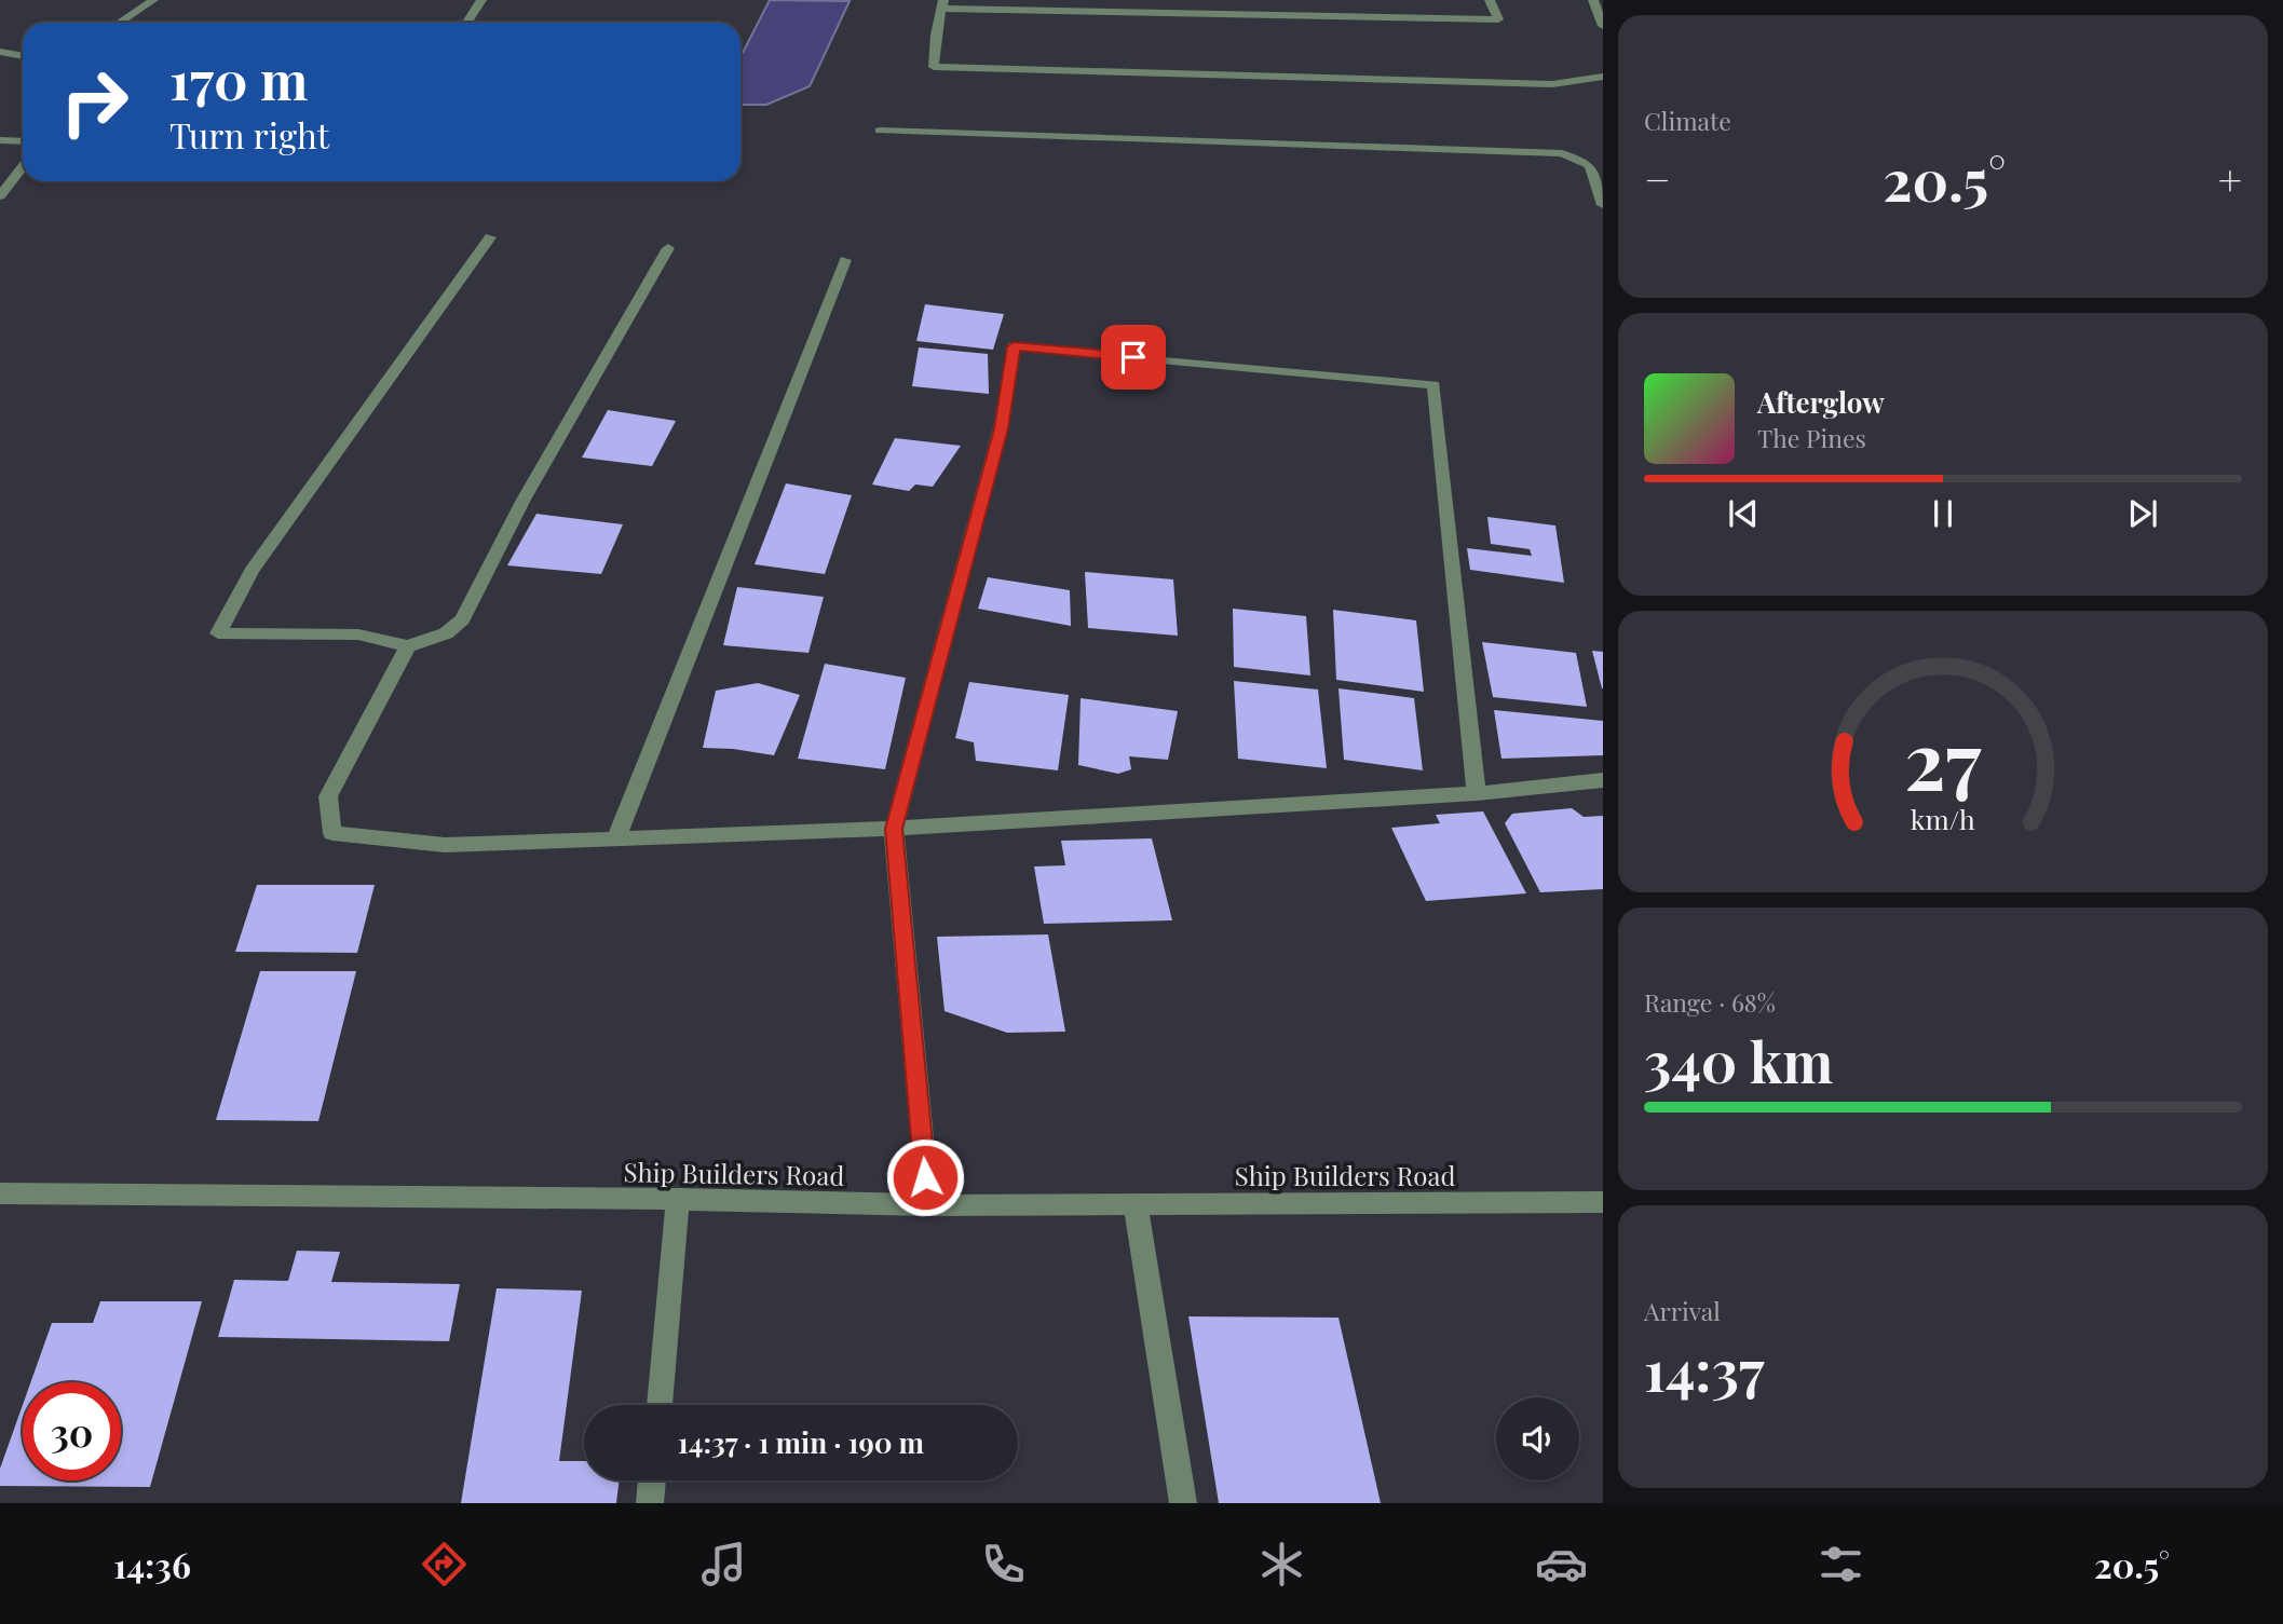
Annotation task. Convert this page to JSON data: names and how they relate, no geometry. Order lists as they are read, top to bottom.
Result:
{
  "streets": {
    "street": ["Ship Builders Road"]
  },
  "page": {
    "tile": [
      "Climate",
      ["Range · 68%", "340 km"],
      ["Arrival", "14:37"]
    ],
    "turn": ["170 m", "Turn right"],
    "heat": ["−", "20.5°", "+"],
    "song": ["Afterglow", "The Pines"],
    "limit": "30",
    "trip": "14:37 · 1 min · 190 m",
    "tabs": ["14:36", "20.5°"],
    "gauge": ["27", "km/h"]
  }
}
